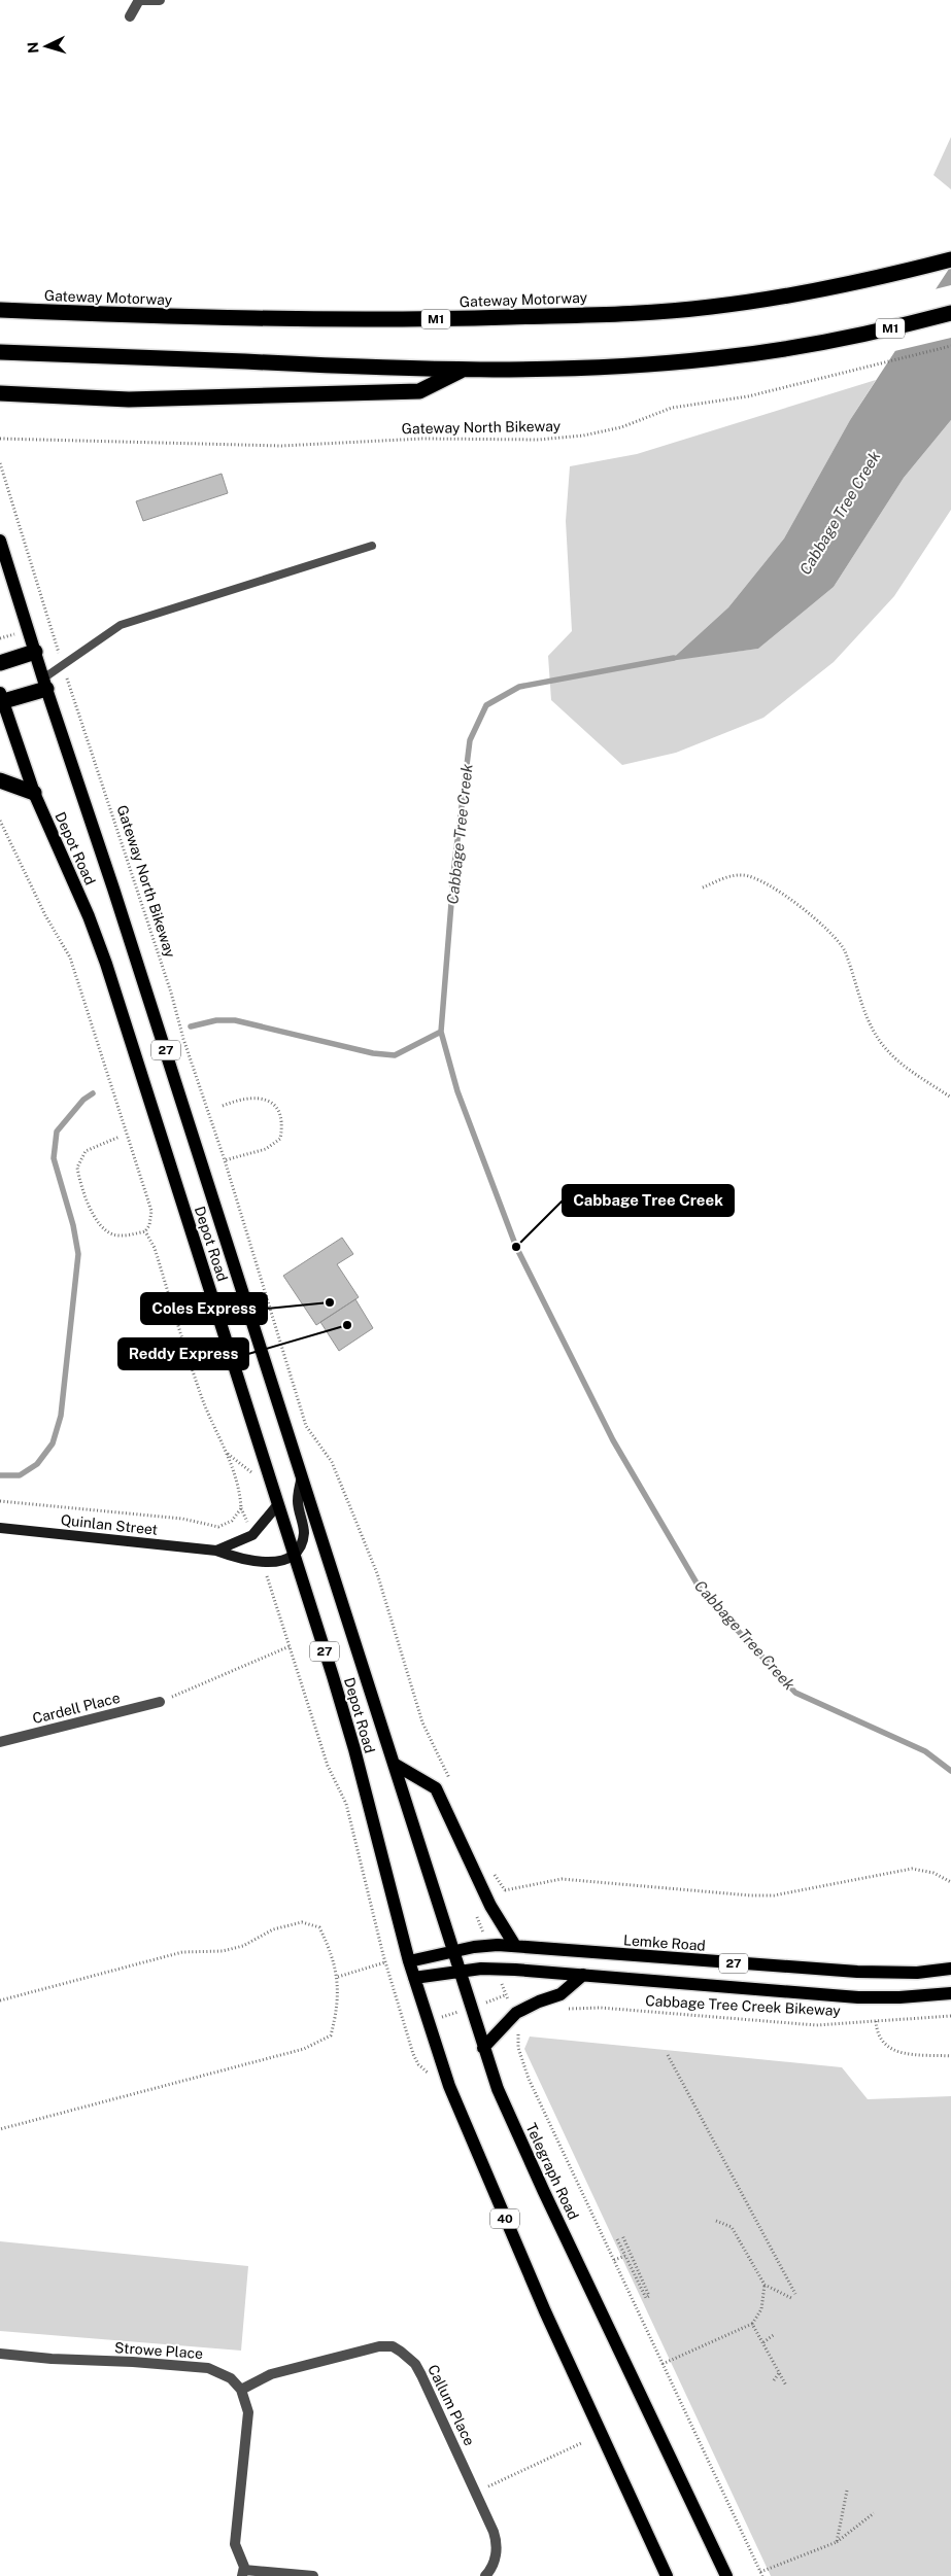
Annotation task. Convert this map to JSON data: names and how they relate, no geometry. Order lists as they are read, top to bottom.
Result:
{
  "streets": {
    "highway": ["Gateway Motorway", "M1"],
    "main road": [
      "Depot Road",
      "27",
      "Lemke Road",
      "Telegraph Road",
      "40"
    ],
    "street": [
      "Quinlan Street",
      "Cardell Place",
      "Strowe Place",
      "Callum Place"
    ],
    "path": ["Gateway North Bikeway", "Cabbage Tree Creek Bikeway"]
  },
  "crossings": [
    ["Depot Road", "Quinlan Street"],
    ["Depot Road", "Lemke Road"],
    ["Depot Road", "Telegraph Road"],
    ["Depot Road", "40"],
    ["27", "Telegraph Road"],
    ["27", "40"],
    ["Lemke Road", "Telegraph Road"],
    ["Lemke Road", "40"],
    ["Strowe Place", "Callum Place"]
  ],
  "water": ["Cabbage Tree Creek"],
  "places": ["Cabbage Tree Creek", "Coles Express", "Reddy Express"],
  "north": "left"
}
